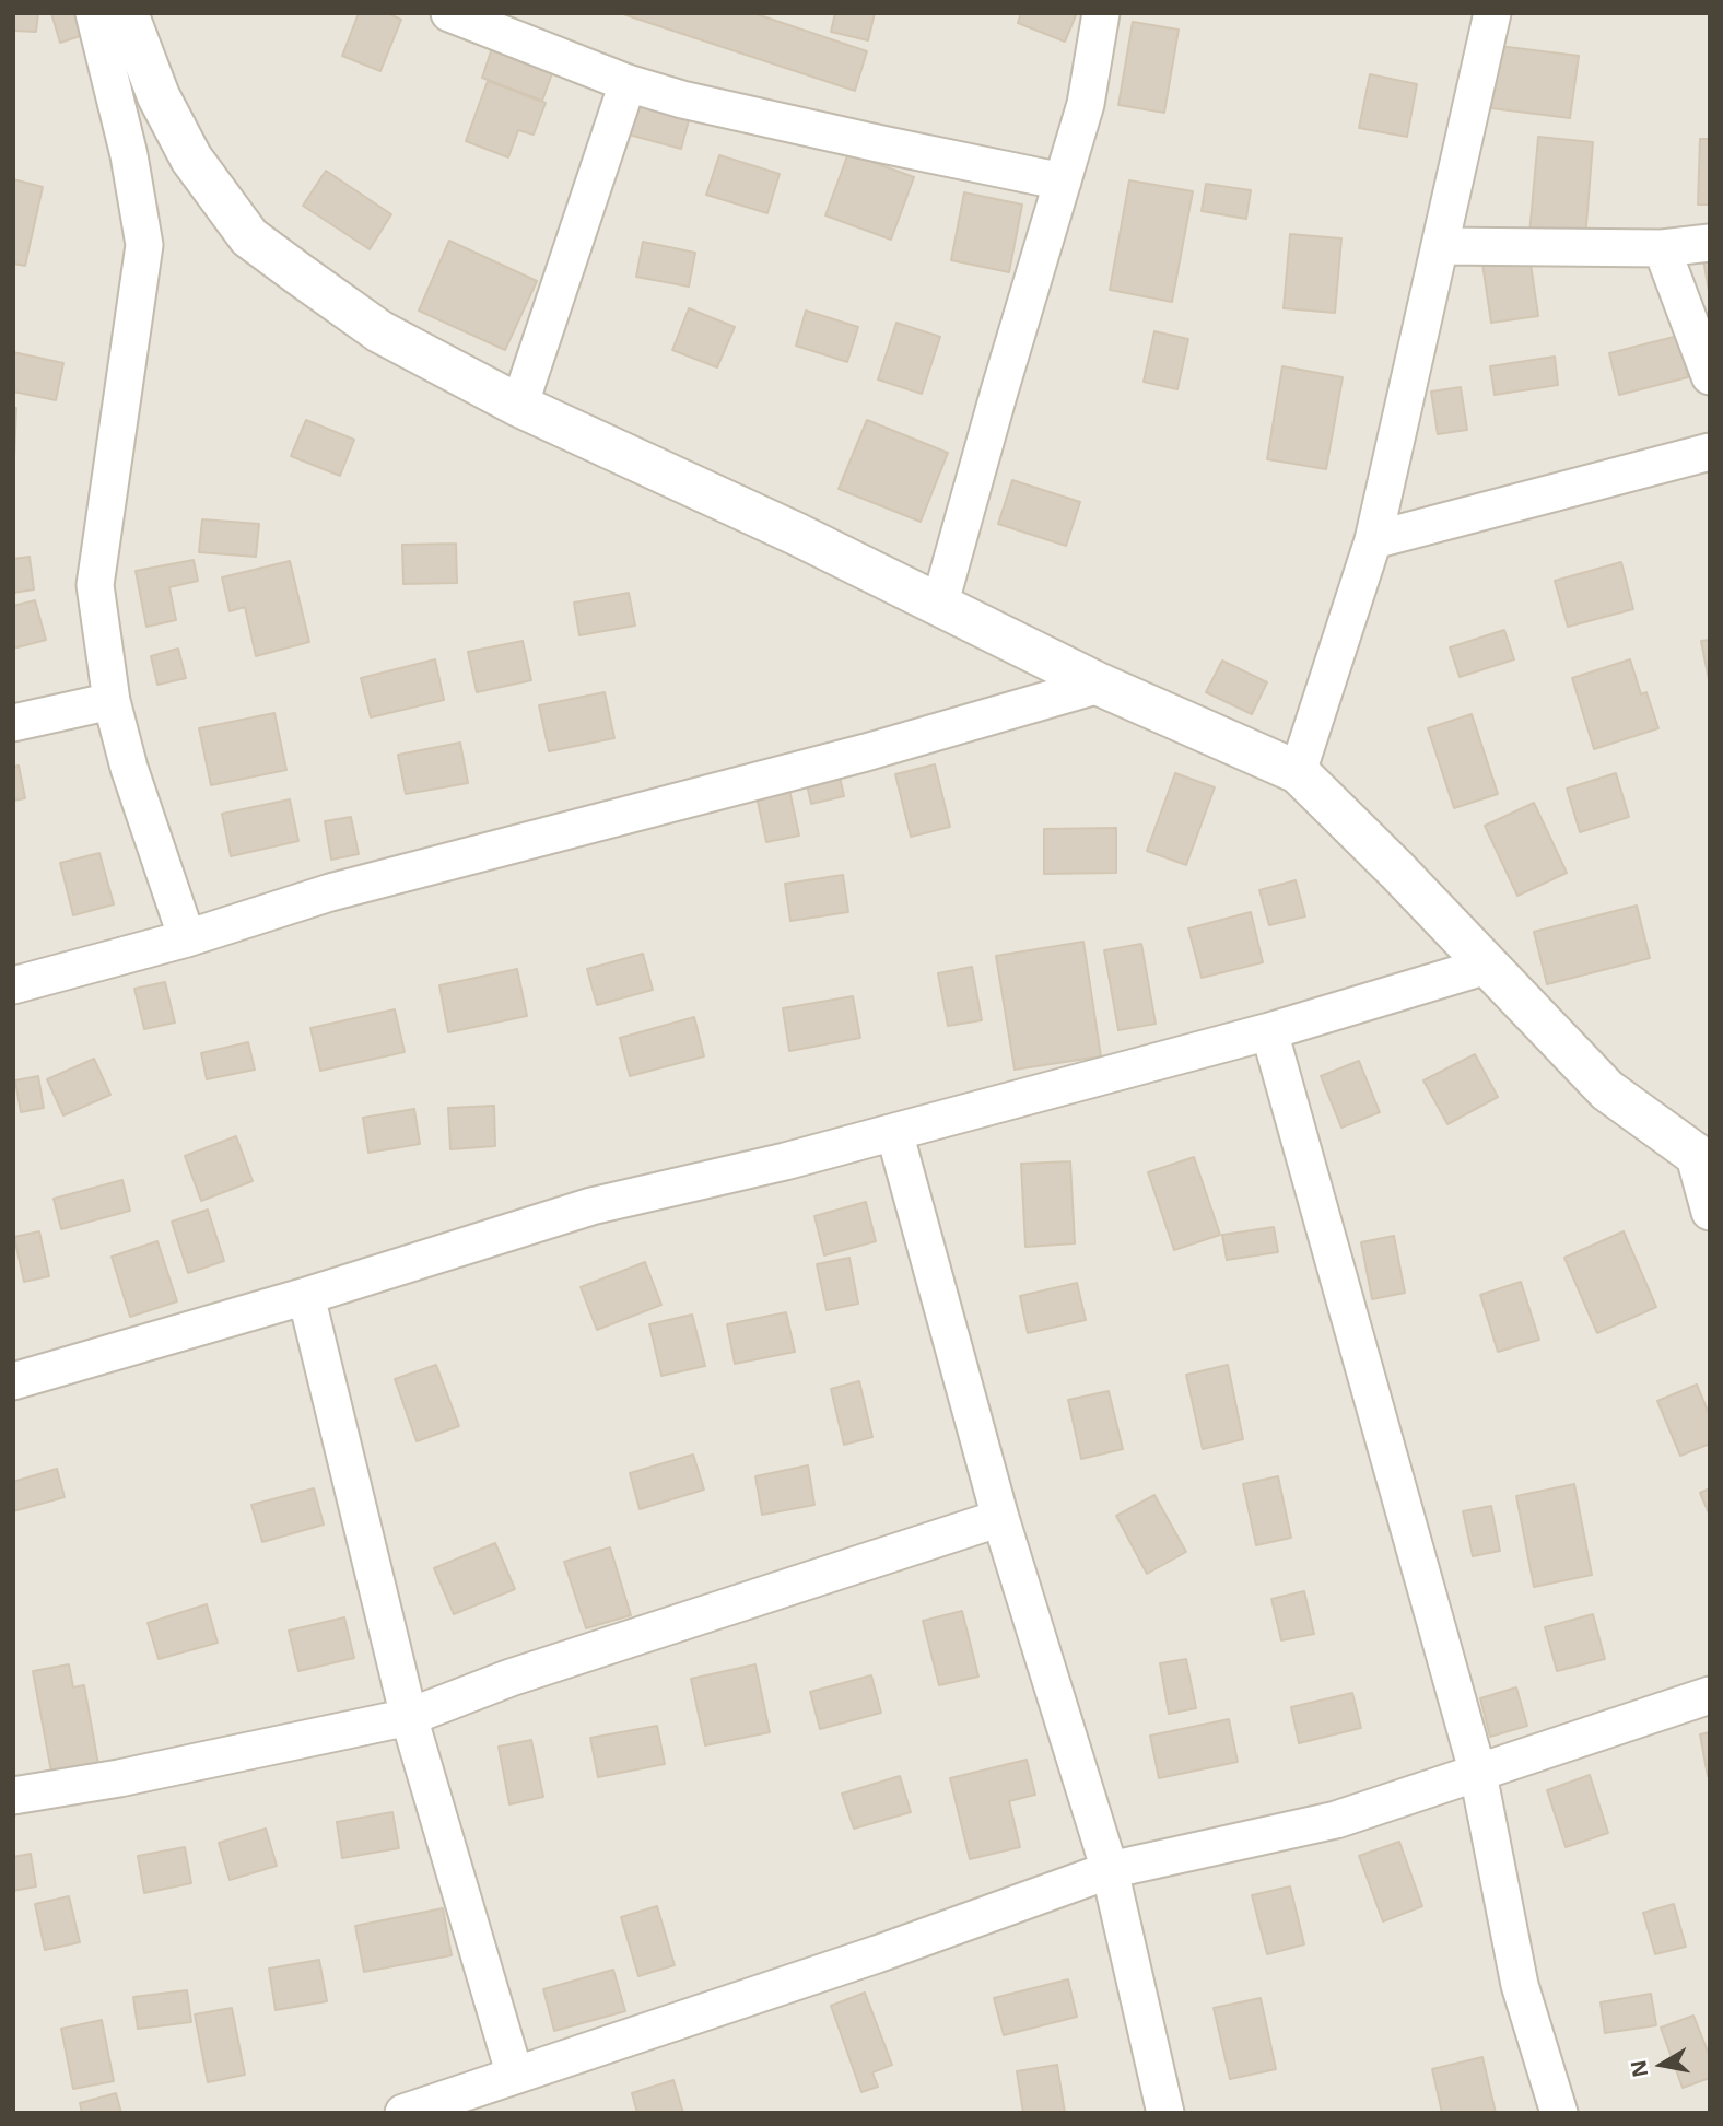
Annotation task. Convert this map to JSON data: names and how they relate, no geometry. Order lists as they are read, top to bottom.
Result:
{
  "north": "left"
}
